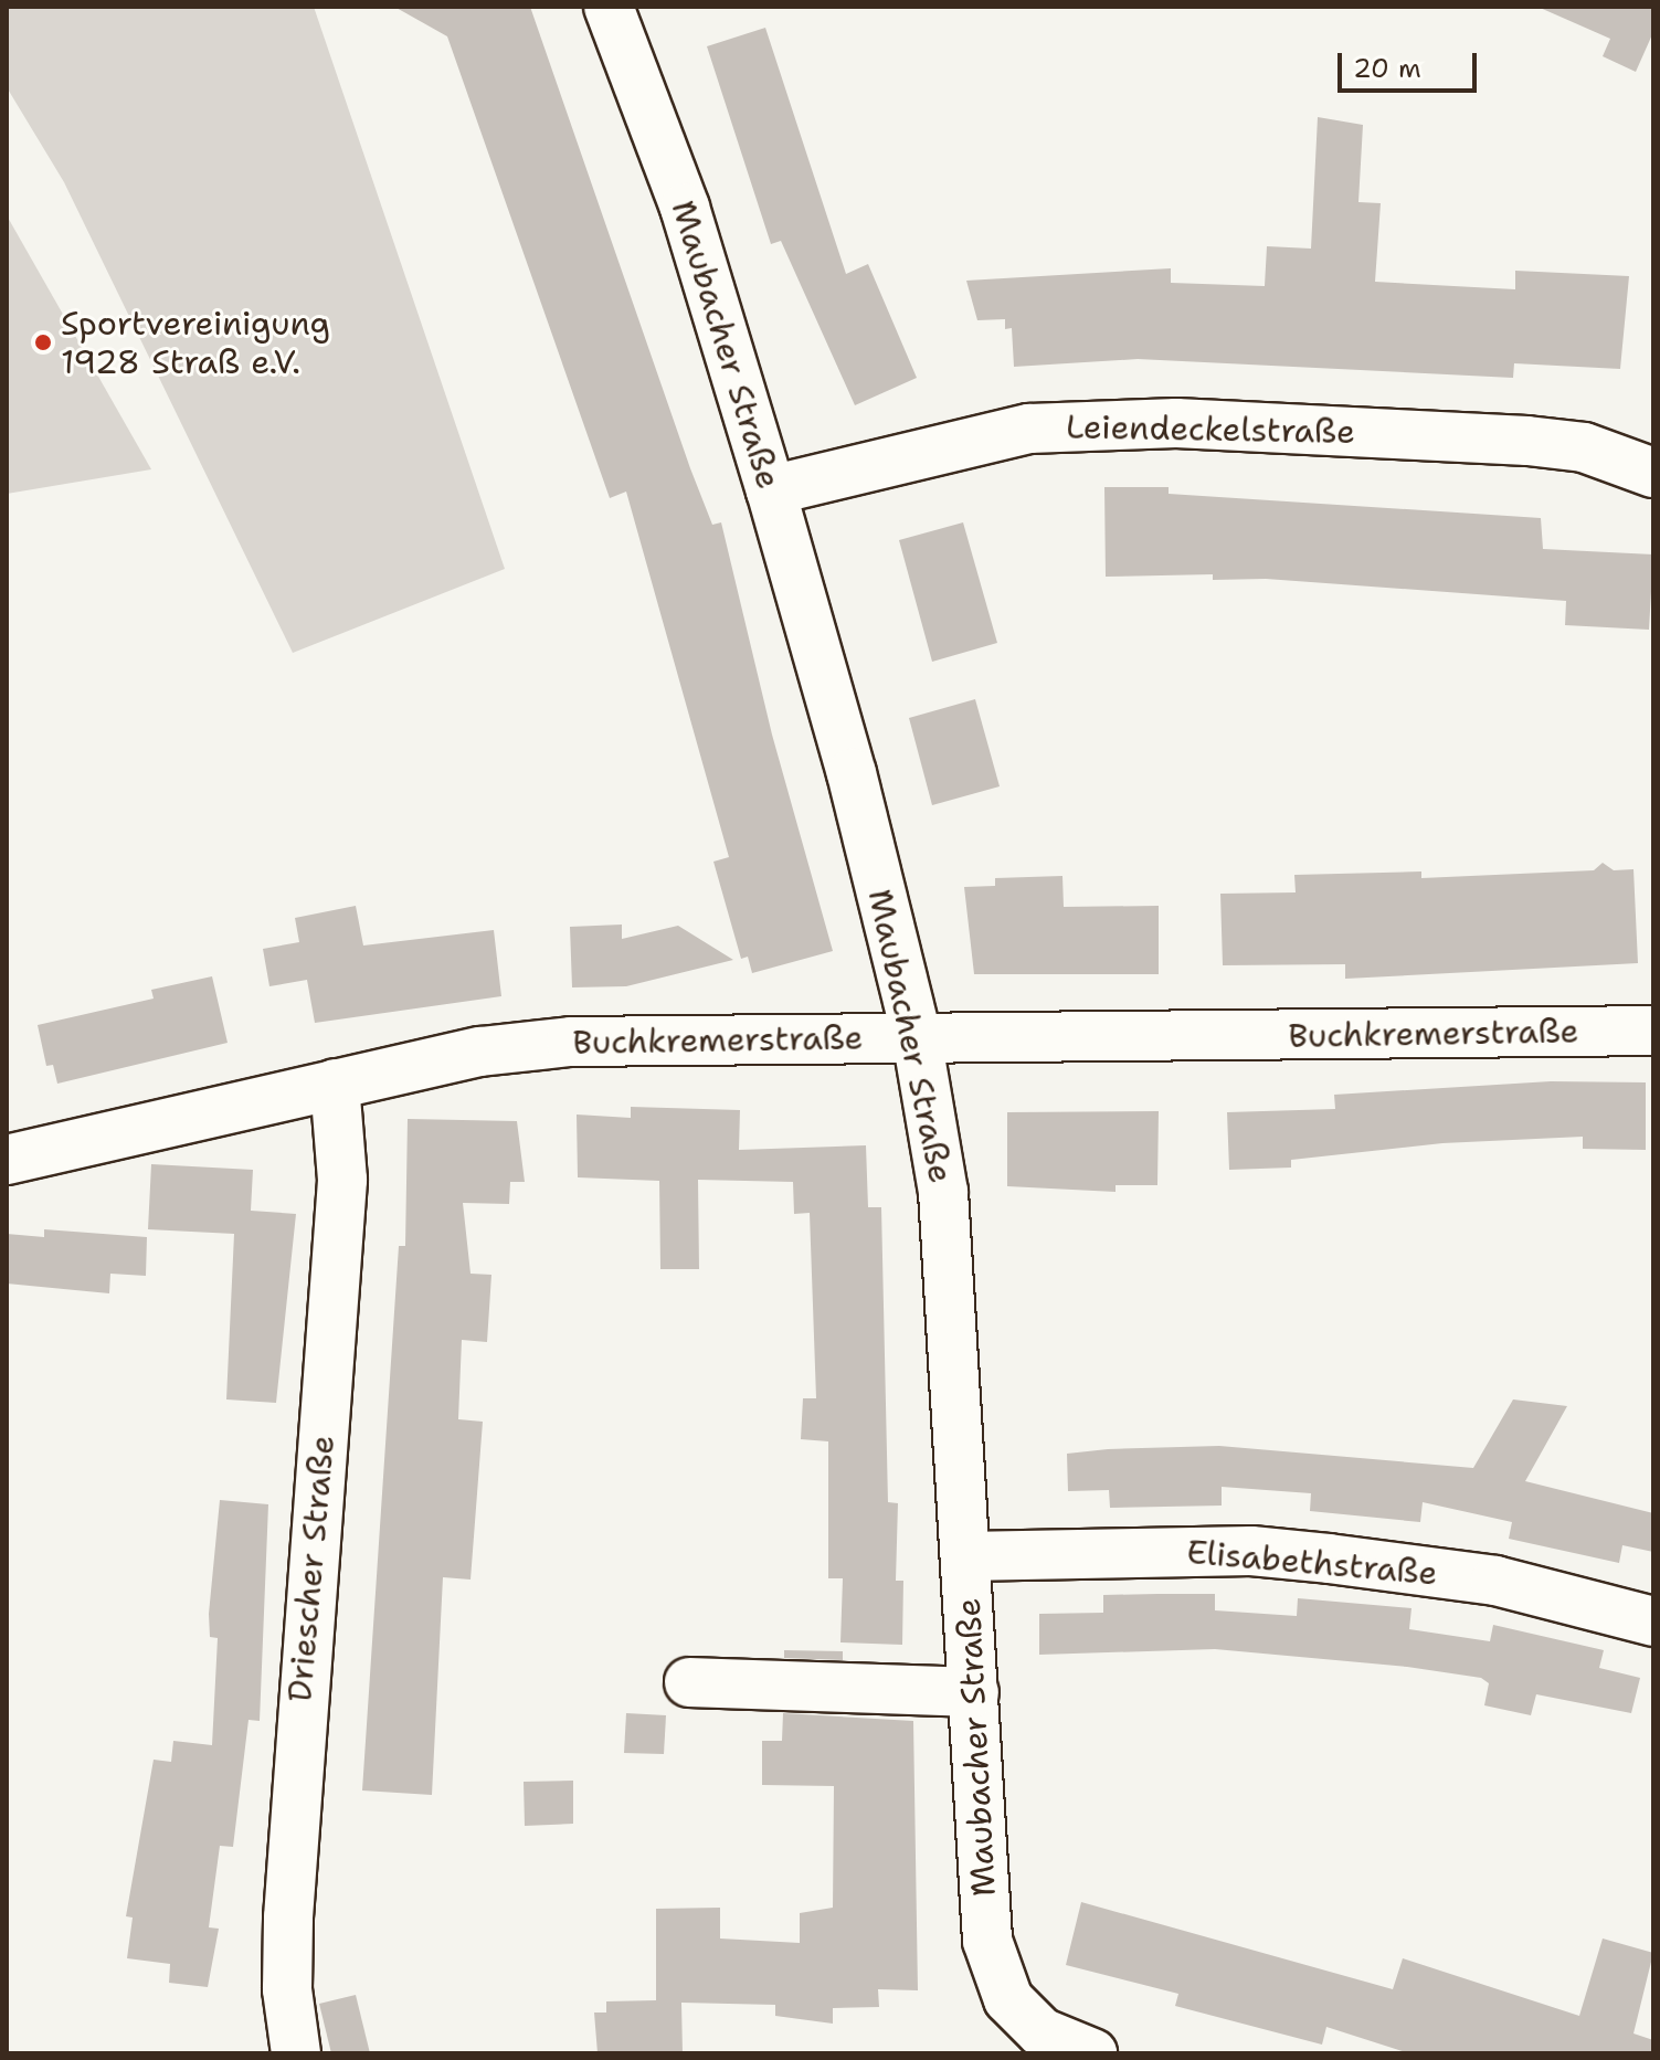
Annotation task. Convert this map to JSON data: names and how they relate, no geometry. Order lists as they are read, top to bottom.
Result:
{
  "streets": {
    "street": [
      "Maubacher Straße",
      "Leiendeckelstraße",
      "Buchkremerstraße",
      "Elisabethstraße",
      "Driescher Straße"
    ]
  },
  "crossings": [
    ["Maubacher Straße", "Leiendeckelstraße"],
    ["Maubacher Straße", "Buchkremerstraße"],
    ["Maubacher Straße", "Elisabethstraße"],
    ["Buchkremerstraße", "Driescher Straße"]
  ],
  "places": ["Sportvereinigung 1928 Straß e.V."],
  "scale_bar": "20 m"
}
